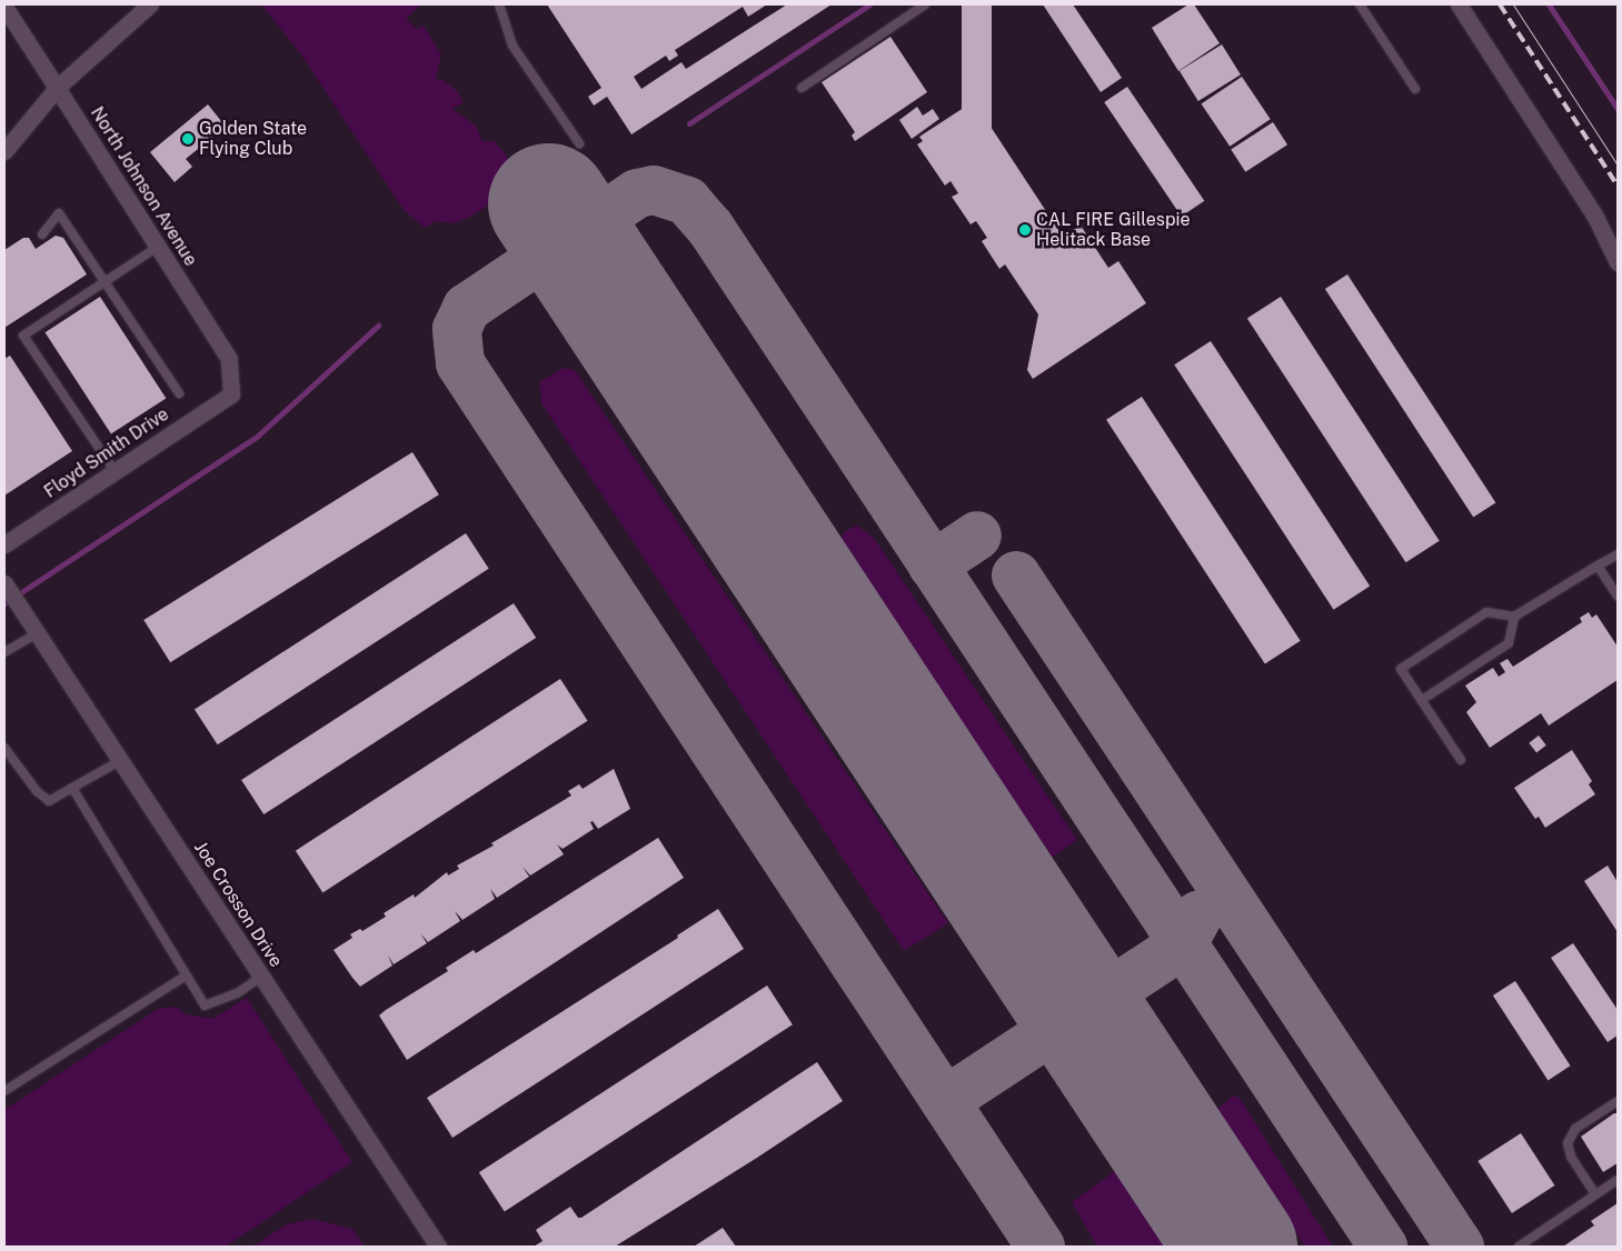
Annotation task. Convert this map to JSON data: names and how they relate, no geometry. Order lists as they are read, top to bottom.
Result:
{
  "streets": {
    "street": ["North Johnson Avenue", "Floyd Smith Drive", "Joe Crosson Drive"]
  },
  "crossings": [
    ["North Johnson Avenue", "Floyd Smith Drive"]
  ],
  "places": ["Golden State Flying Club", "CAL FIRE Gillespie Helitack Base"]
}
